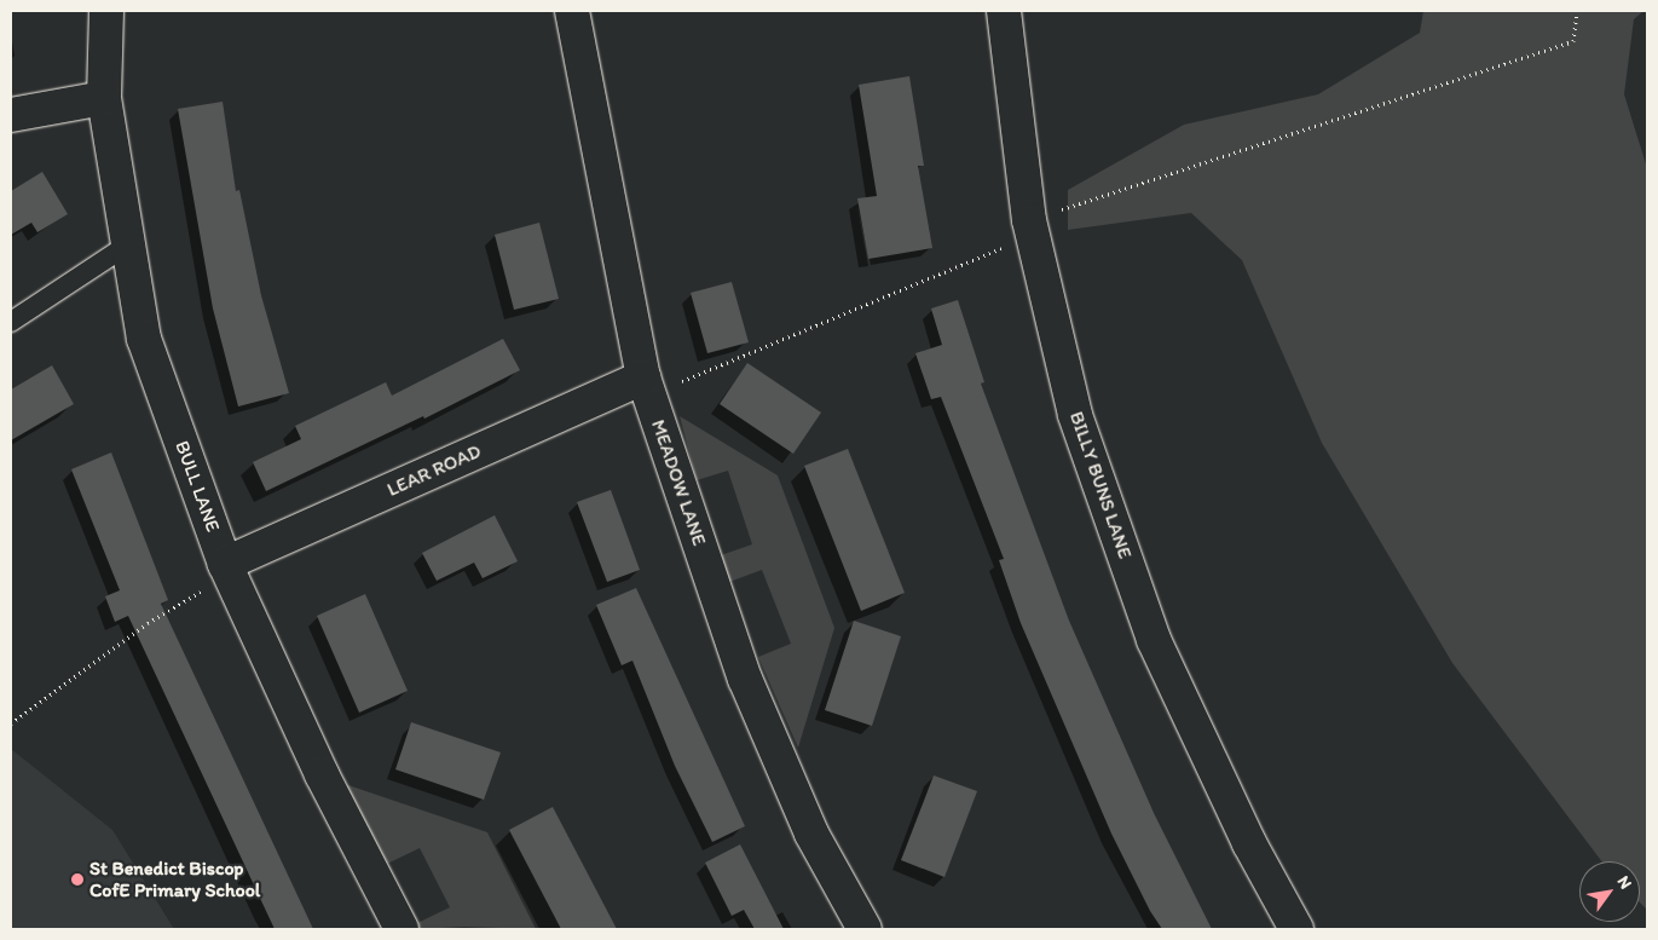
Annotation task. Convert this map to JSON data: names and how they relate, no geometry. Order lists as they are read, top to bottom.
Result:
{
  "streets": {
    "street": [
      "LEAR ROAD",
      "MEADOW LANE",
      "BILLY BUNS LANE",
      "BULL LANE"
    ]
  },
  "crossings": [
    ["LEAR ROAD", "MEADOW LANE"],
    ["LEAR ROAD", "BULL LANE"]
  ],
  "places": ["St Benedict Biscop CofE Primary School"],
  "north": "top right"
}
